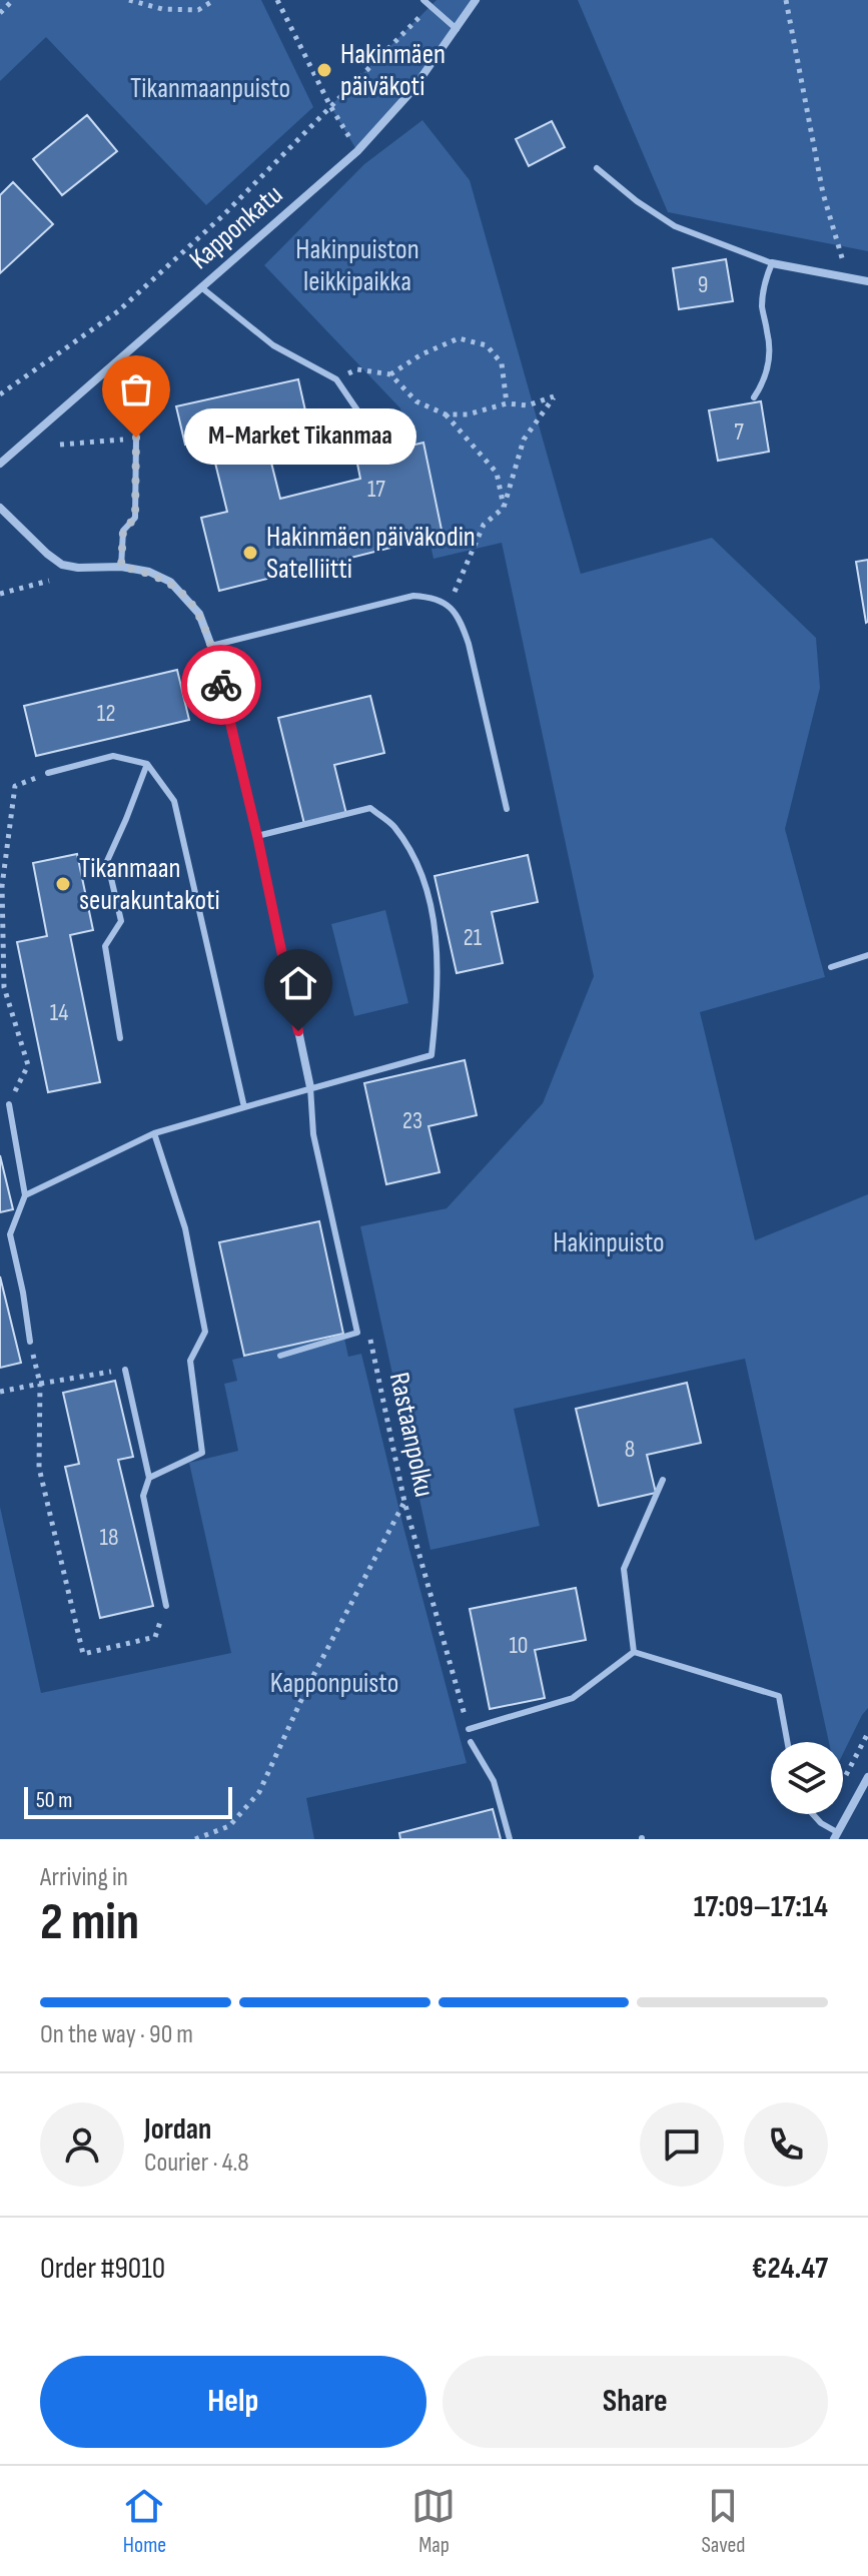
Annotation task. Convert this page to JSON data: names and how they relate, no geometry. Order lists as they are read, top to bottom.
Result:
{
  "streets": {
    "street": ["Kapponkatu"],
    "path": ["Rastaanpolku"]
  },
  "parks": [
    "Tikanmaanpuisto",
    "Hakinpuiston leikkipaikka",
    "Hakinpuisto",
    "Kapponpuisto"
  ],
  "places": [
    "Hakinmäen päiväkoti",
    "M-Market Tikanmaa",
    "Hakinmäen päiväkodin Satelliitti",
    "Tikanmaan seurakuntakoti"
  ],
  "house_numbers": [
    "9",
    "7",
    "17",
    "12",
    "21",
    "14",
    "23",
    "8",
    "18",
    "10"
  ],
  "scale_bar": "50 m",
  "page": {
    "bubble": "M-Market Tikanmaa",
    "scale": "50 m",
    "heading": ["2 min", "Arriving in", "17:09–17:14"],
    "panel": [
      "Jordan",
      "Courier · 4.8",
      "Order #9010",
      "€24.47"
    ],
    "bar": "On the way · 90 m",
    "buttons": ["Help", "Share"],
    "tabs": ["Home", "Map", "Saved"]
  }
}
